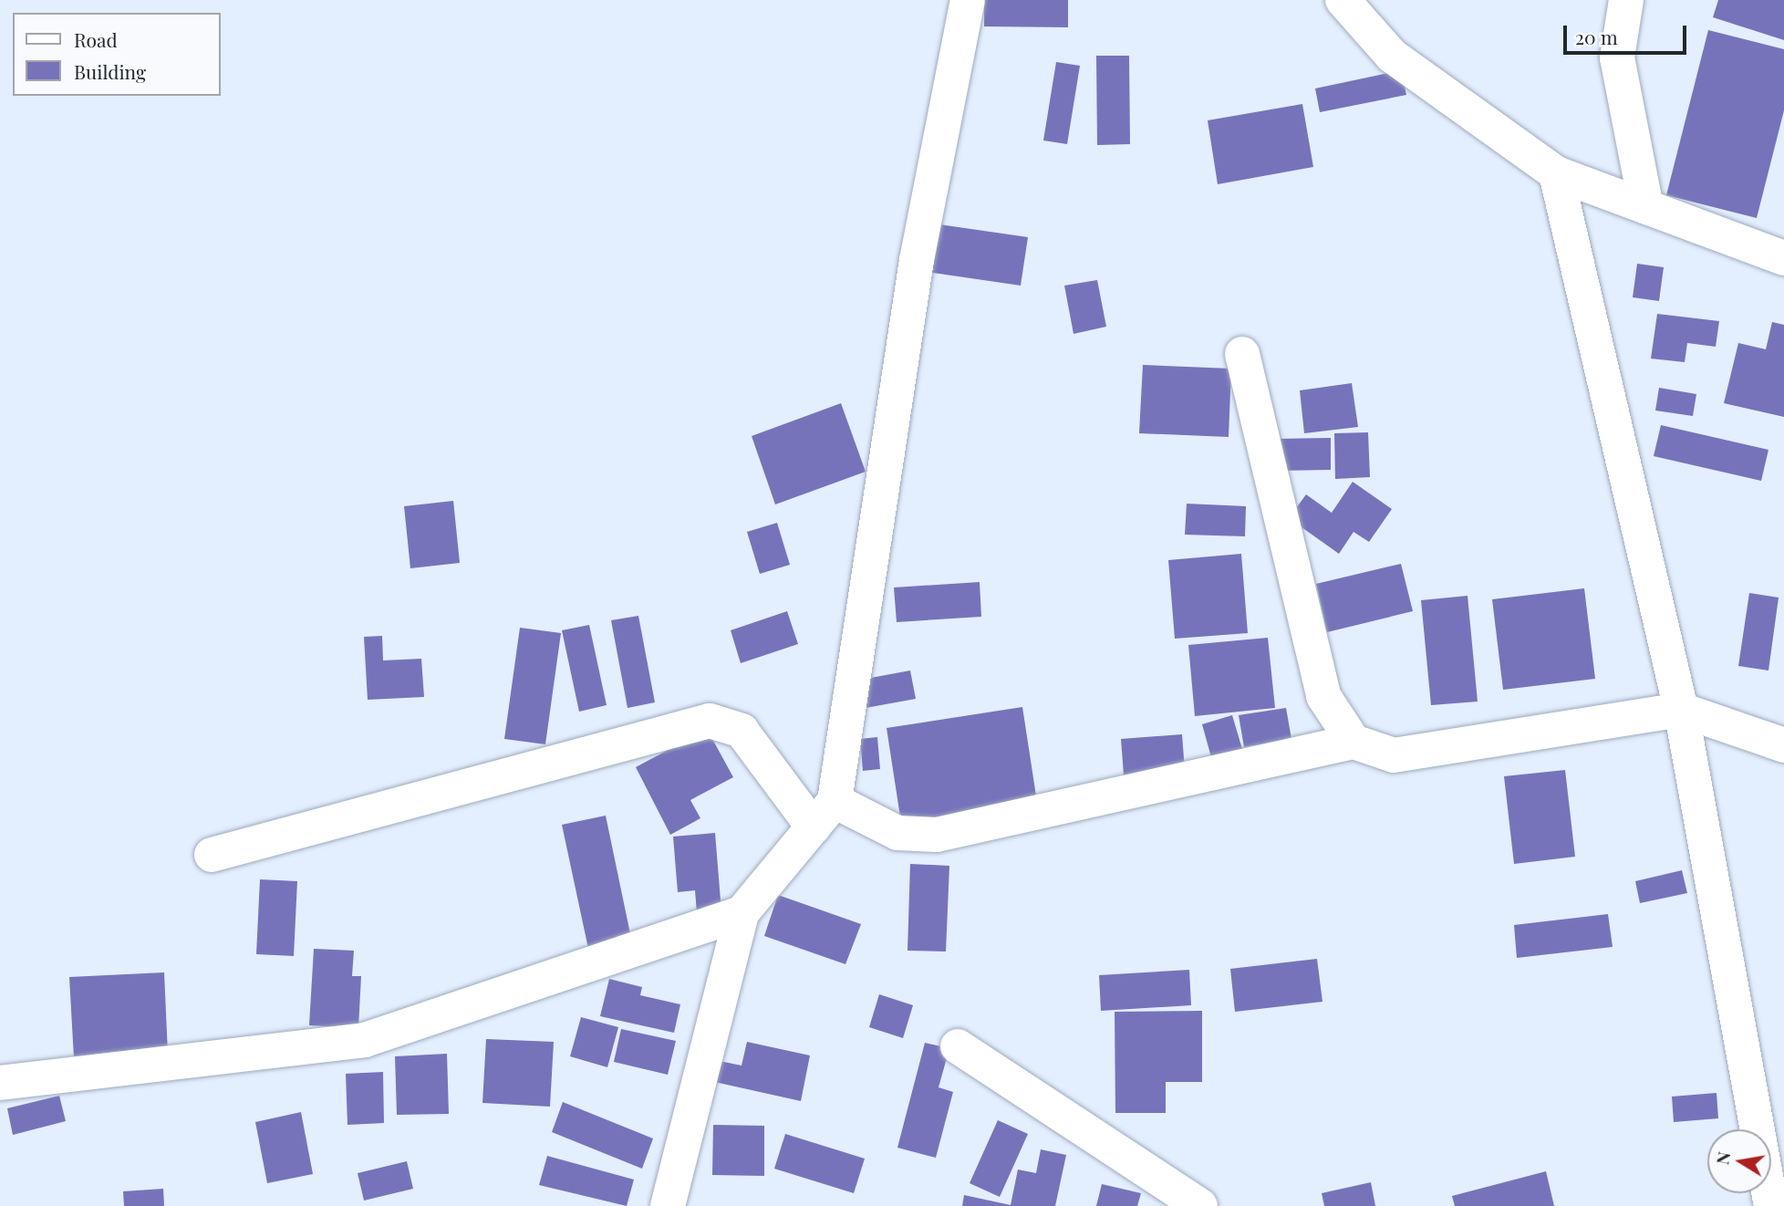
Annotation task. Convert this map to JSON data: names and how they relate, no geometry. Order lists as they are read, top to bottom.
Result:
{
  "legend": ["Road", "Building"],
  "scale_bar": "20 m",
  "north": "left"
}
